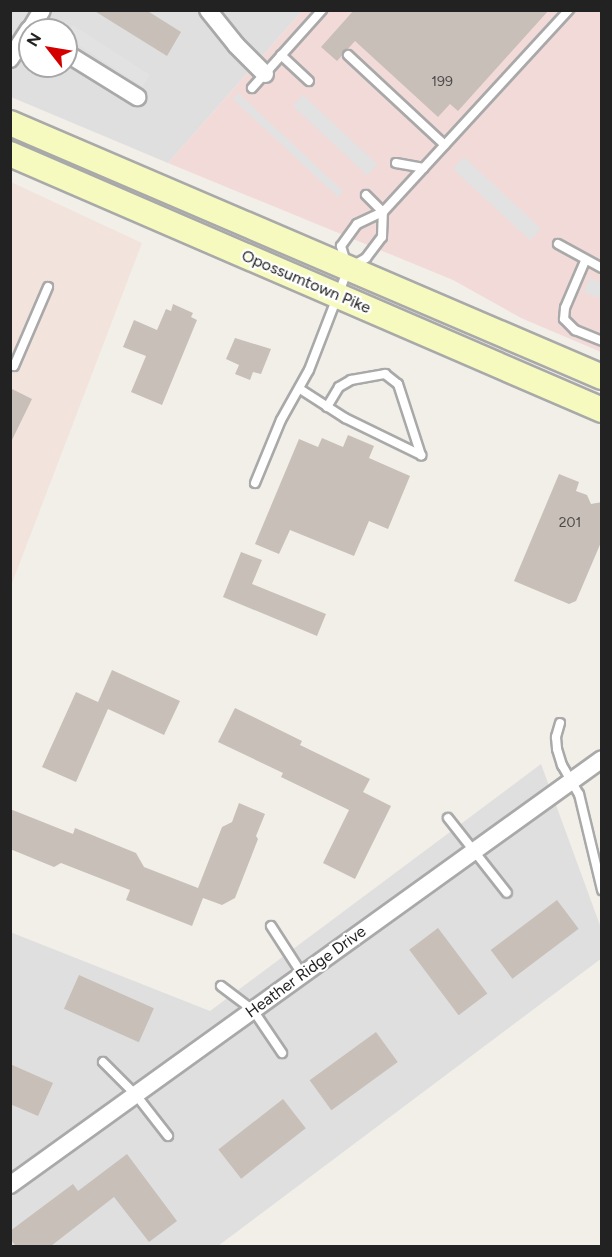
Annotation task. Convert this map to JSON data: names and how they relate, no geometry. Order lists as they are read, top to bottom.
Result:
{
  "streets": {
    "main road": ["Opossumtown Pike"],
    "street": ["Heather Ridge Drive"]
  },
  "house_numbers": ["199", "201"],
  "north": "top left"
}
